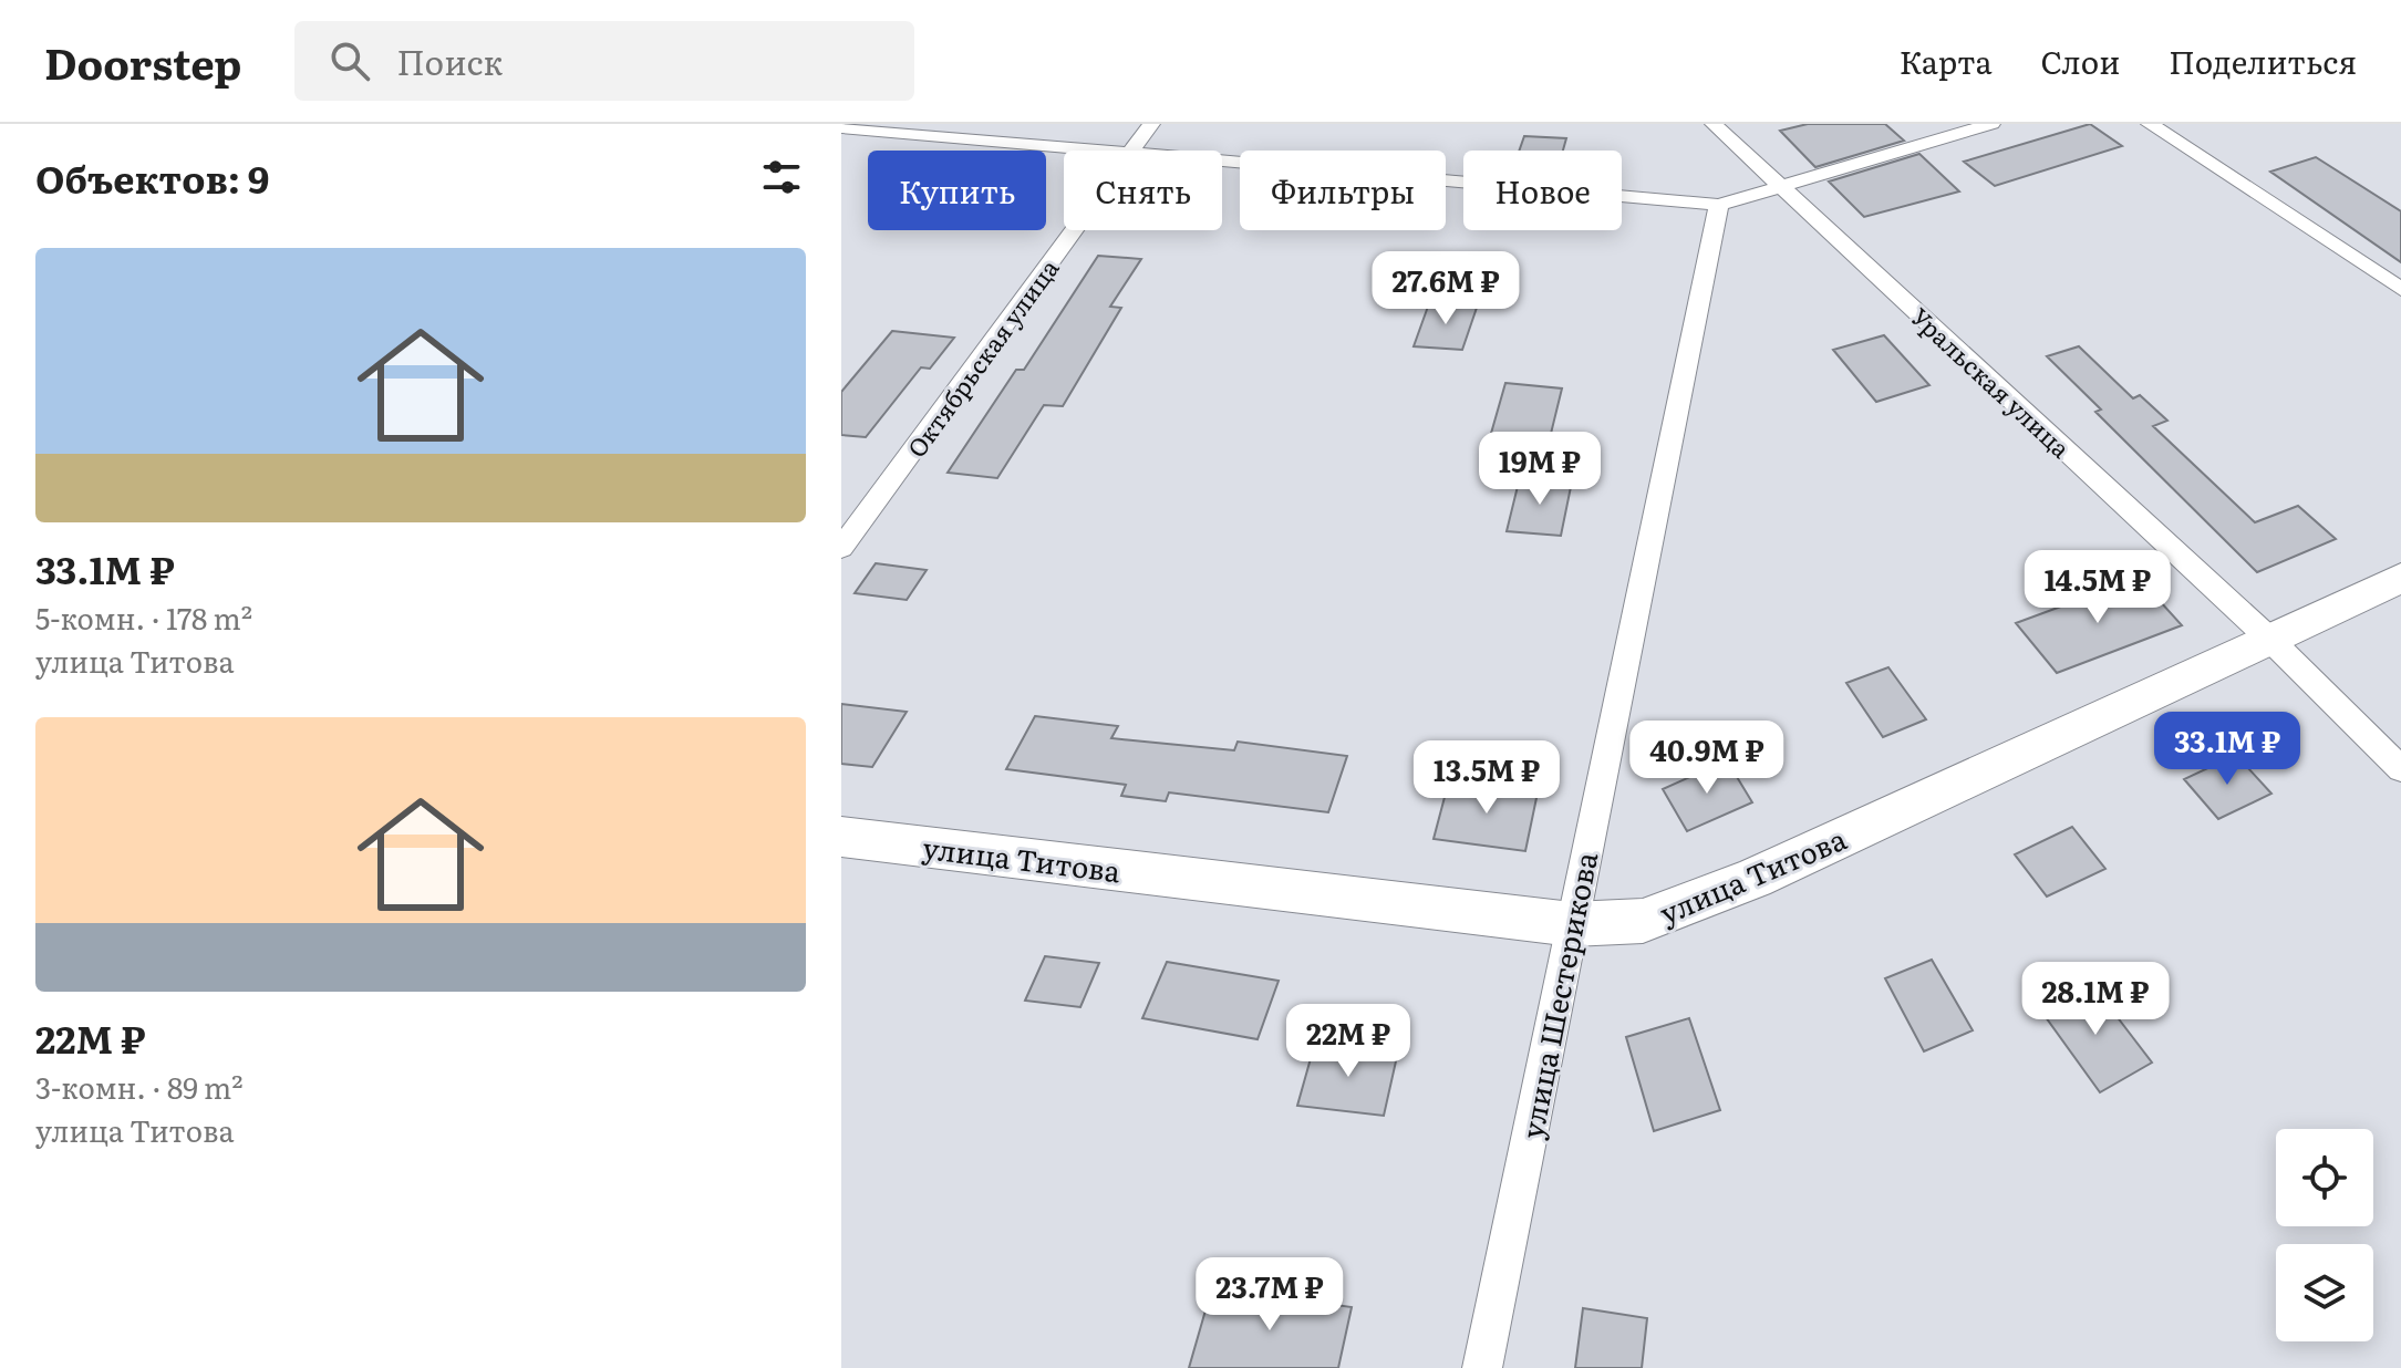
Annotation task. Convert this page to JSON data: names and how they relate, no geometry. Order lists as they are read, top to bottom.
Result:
{
  "streets": {
    "street": [
      "Октябрьская улица",
      "Уральская улица",
      "улица Титова",
      "улица Шестерикова"
    ]
  },
  "crossings": [
    ["Уральская улица", "улица Титова"],
    ["улица Титова", "улица Шестерикова"]
  ],
  "page": {
    "header": "Doorstep",
    "search": "Поиск",
    "nav": ["Карта", "Слои", "Поделиться"],
    "heading": "Объектов: 9",
    "chip": [
      "Купить",
      "Снять",
      "Фильтры",
      "Новое"
    ],
    "list": [
      {
        "name": "33.1M ₽",
        "note": "5-комн. · 178 m² · улица Титова"
      },
      {
        "name": "22M ₽",
        "note": "3-комн. · 89 m² · улица Титова"
      }
    ],
    "price": [
      "27.6M ₽",
      "19M ₽",
      "14.5M ₽",
      "33.1M ₽",
      "40.9M ₽",
      "13.5M ₽",
      "28.1M ₽",
      "22M ₽",
      "23.7M ₽"
    ]
  }
}
